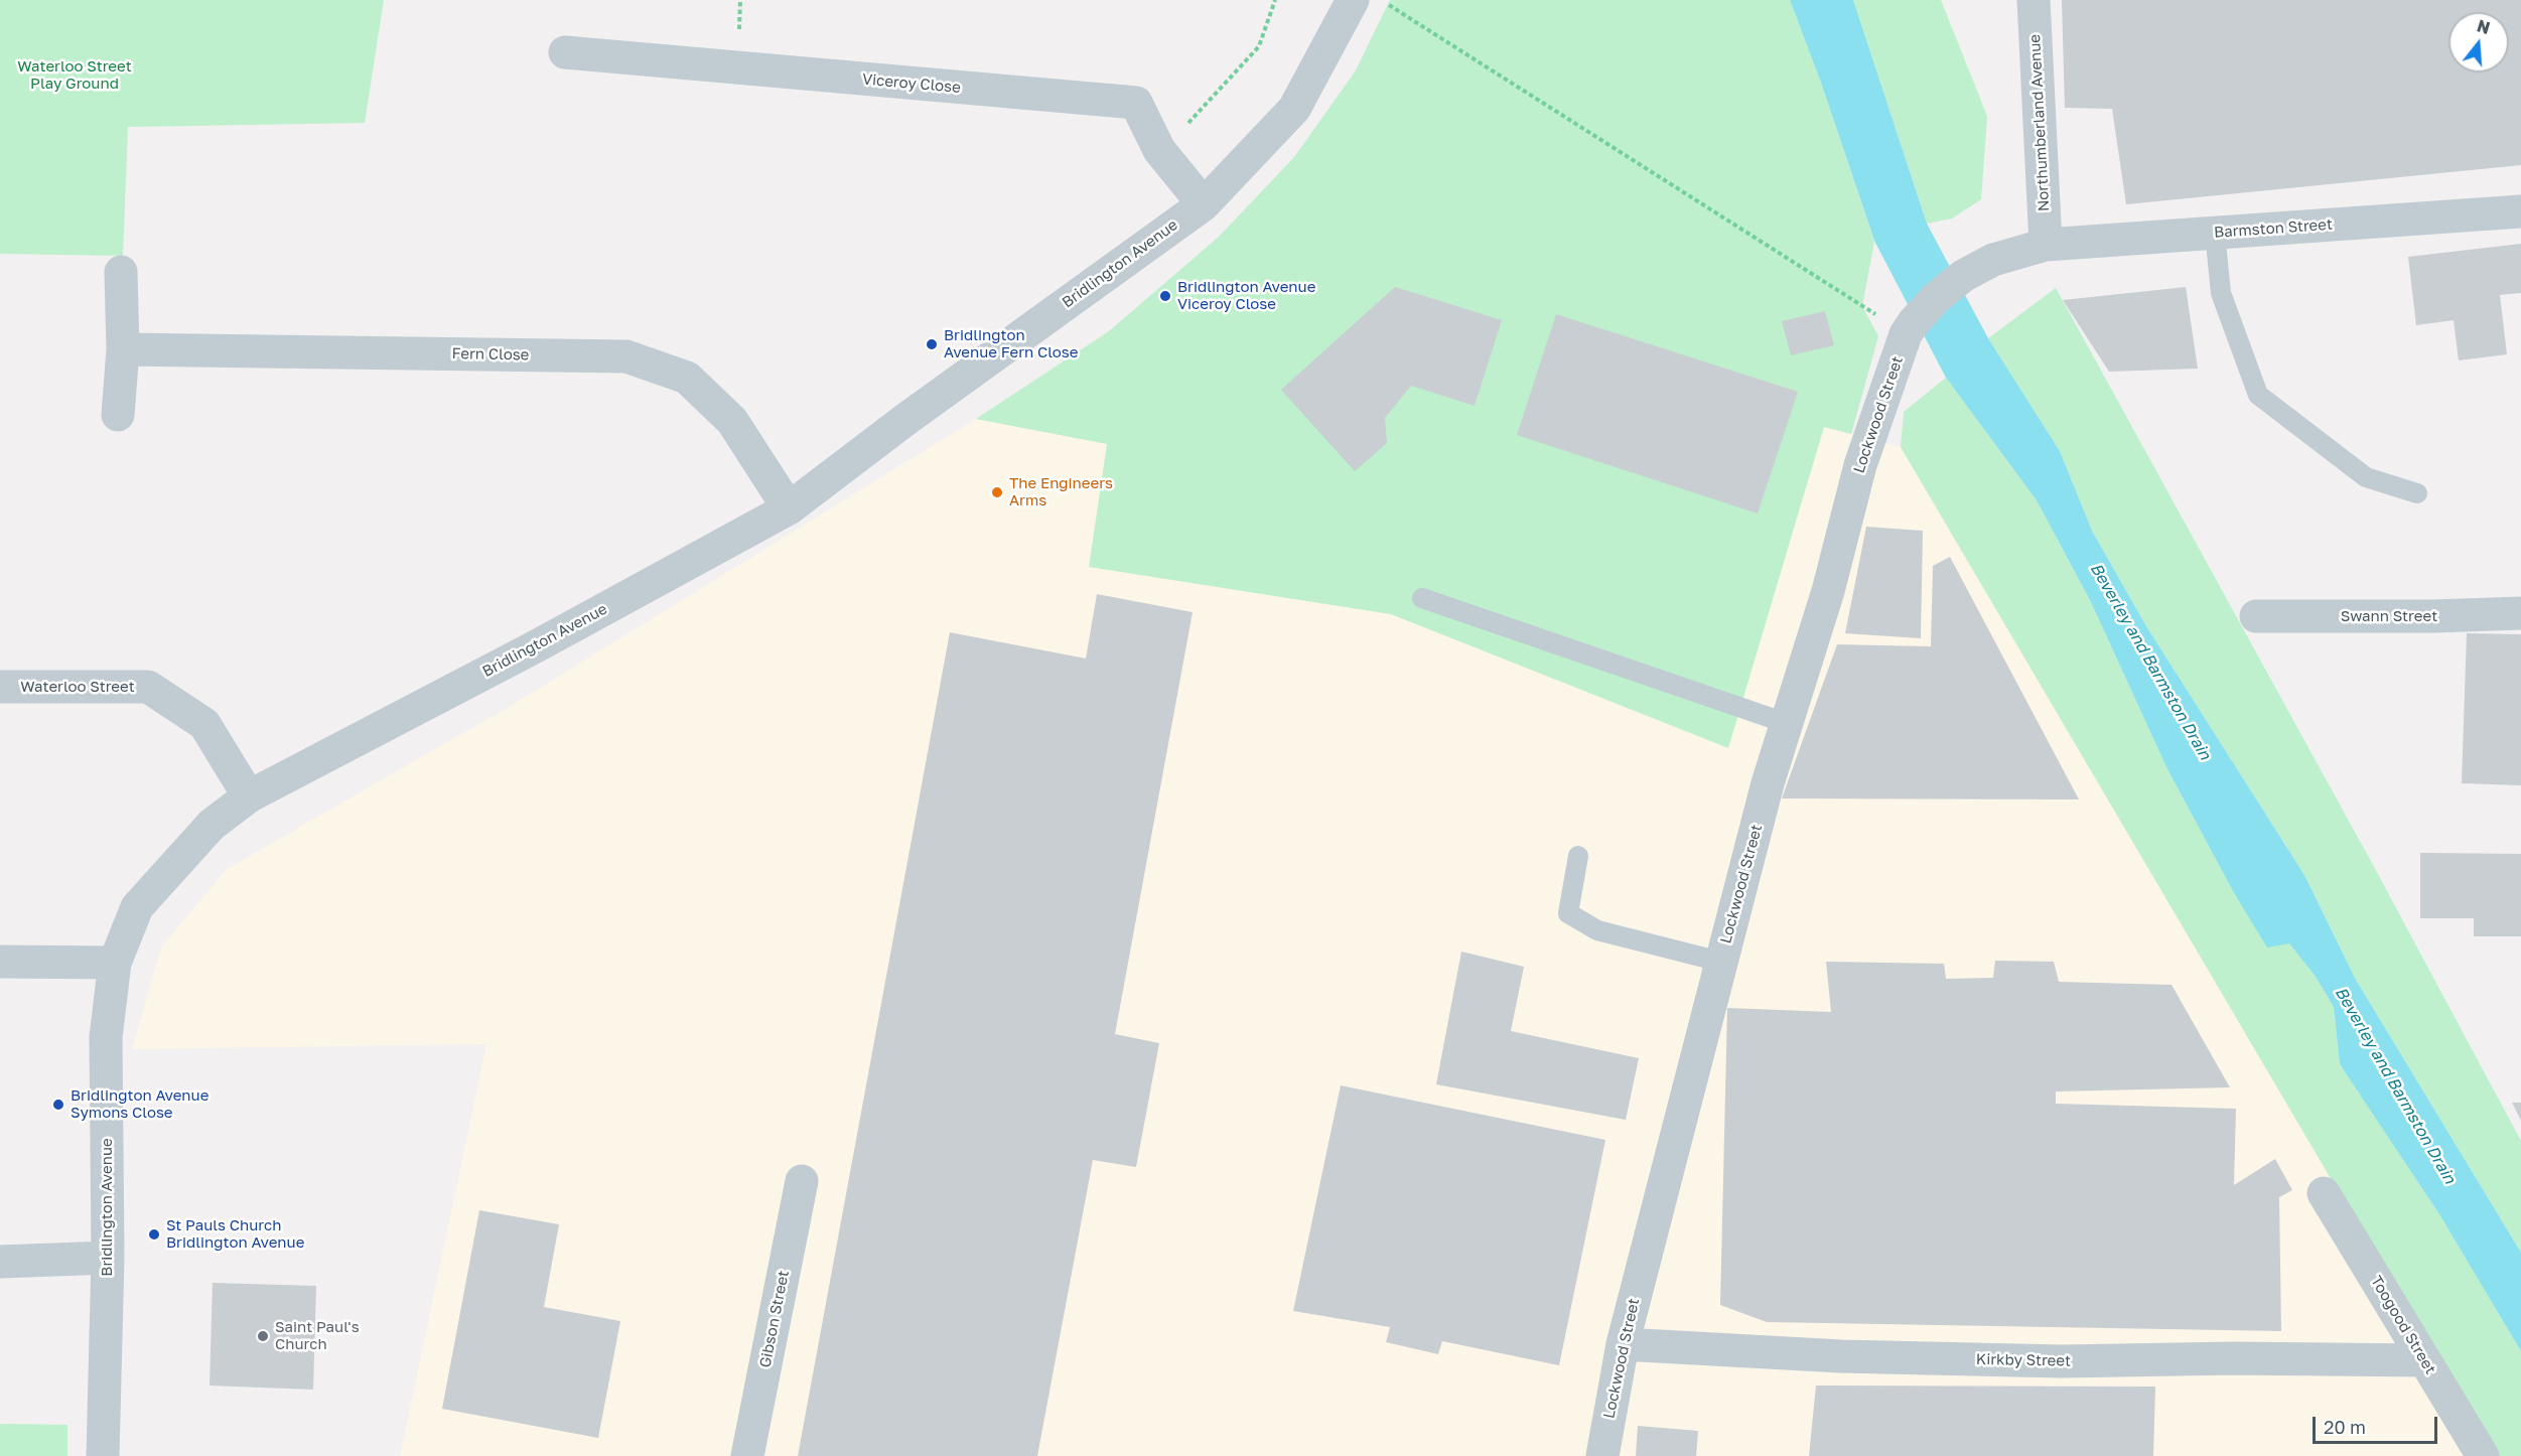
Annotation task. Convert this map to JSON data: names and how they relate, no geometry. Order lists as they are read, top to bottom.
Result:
{
  "streets": {
    "street": [
      "Viceroy Close",
      "Northumberland Avenue",
      "Barmston Street",
      "Bridlington Avenue",
      "Fern Close",
      "Lockwood Street",
      "Swann Street",
      "Waterloo Street",
      "Gibson Street",
      "Toogood Street",
      "Kirkby Street"
    ]
  },
  "crossings": [
    ["Viceroy Close", "Bridlington Avenue"],
    ["Northumberland Avenue", "Barmston Street"],
    ["Barmston Street", "Lockwood Street"],
    ["Bridlington Avenue", "Fern Close"],
    ["Bridlington Avenue", "Waterloo Street"],
    ["Lockwood Street", "Kirkby Street"],
    ["Toogood Street", "Kirkby Street"]
  ],
  "water": ["Beverley and Barmston Drain"],
  "parks": ["Waterloo Street Play Ground"],
  "places": [
    "Bridlington Avenue Viceroy Close",
    "Bridlington Avenue Fern Close",
    "The Engineers Arms",
    "Bridlington Avenue Symons Close",
    "St Pauls Church Bridlington Avenue",
    "Saint Paul's Church"
  ],
  "scale_bar": "20 m",
  "north": "top"
}
